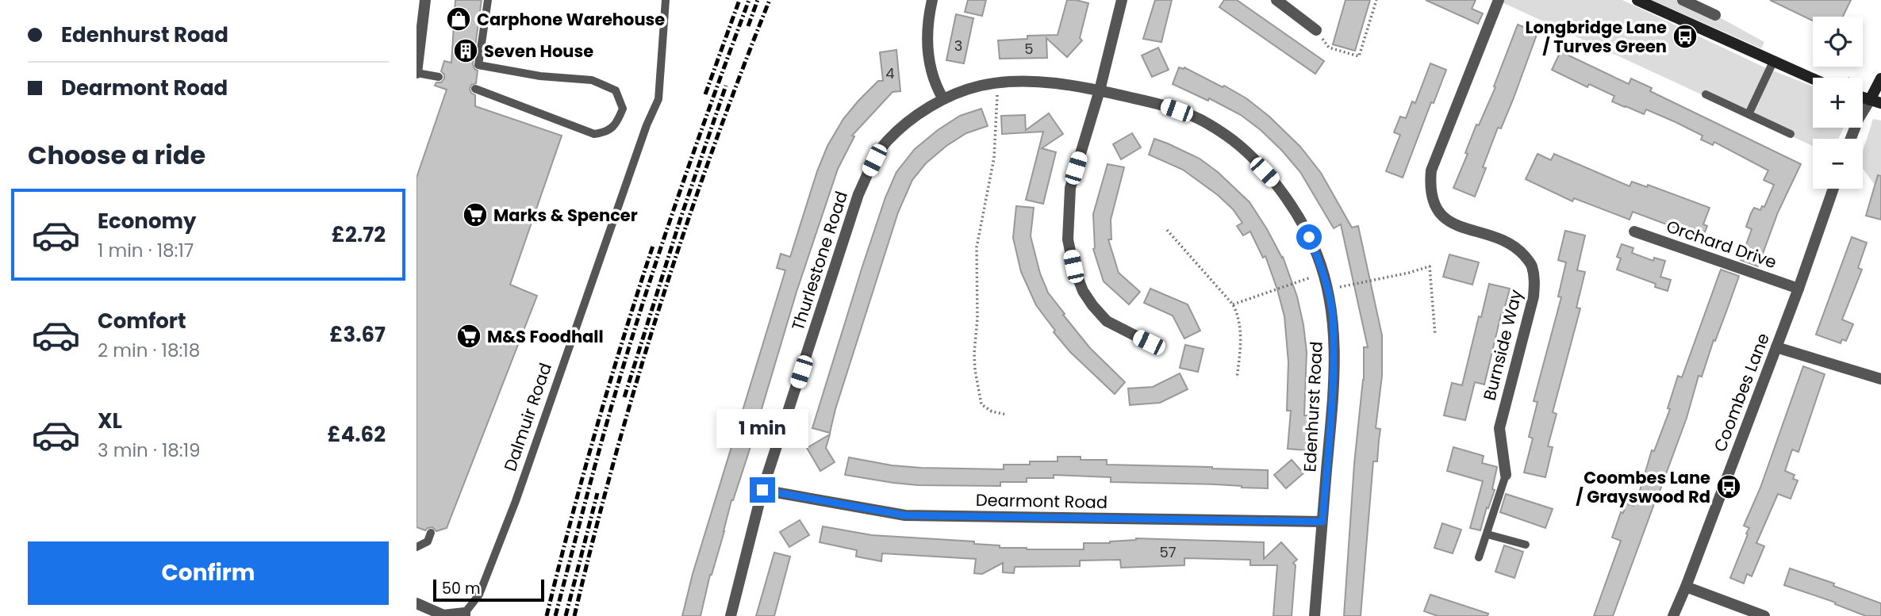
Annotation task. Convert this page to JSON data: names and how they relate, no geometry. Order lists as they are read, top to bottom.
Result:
{
  "streets": {
    "street": [
      "Orchard Drive",
      "Thurlestone Road",
      "Burnside Way",
      "Coombes Lane",
      "Edenhurst Road",
      "Dearmont Road"
    ],
    "lane": ["Dalmuir Road"]
  },
  "crossings": [
    ["Orchard Drive", "Coombes Lane"],
    ["Thurlestone Road", "Edenhurst Road"],
    ["Thurlestone Road", "Dearmont Road"],
    ["Edenhurst Road", "Dearmont Road"]
  ],
  "places": {
    "shop": ["Carphone Warehouse"],
    "bus stop": ["Longbridge Lane / Turves Green", "Coombes Lane / Grayswood Rd"],
    "building": ["Seven House"],
    "supermarket": ["Marks & Spencer", "M&S Foodhall"]
  },
  "house_numbers": [
    "3",
    "5",
    "4",
    "57"
  ],
  "scale_bar": "50 m",
  "page": {
    "banner": ["Edenhurst Road", "Dearmont Road"],
    "map_buttons": ["+", "−"],
    "heading": "Choose a ride",
    "list": [
      {
        "name": "Economy",
        "note": "1 min · 18:17",
        "value": "£2.72"
      },
      {
        "name": "Comfort",
        "note": "2 min · 18:18",
        "value": "£3.67"
      },
      {
        "name": "XL",
        "note": "3 min · 18:19",
        "value": "£4.62"
      }
    ],
    "bubble": "1 min",
    "buttons": "Confirm",
    "scale": "50 m"
  }
}
